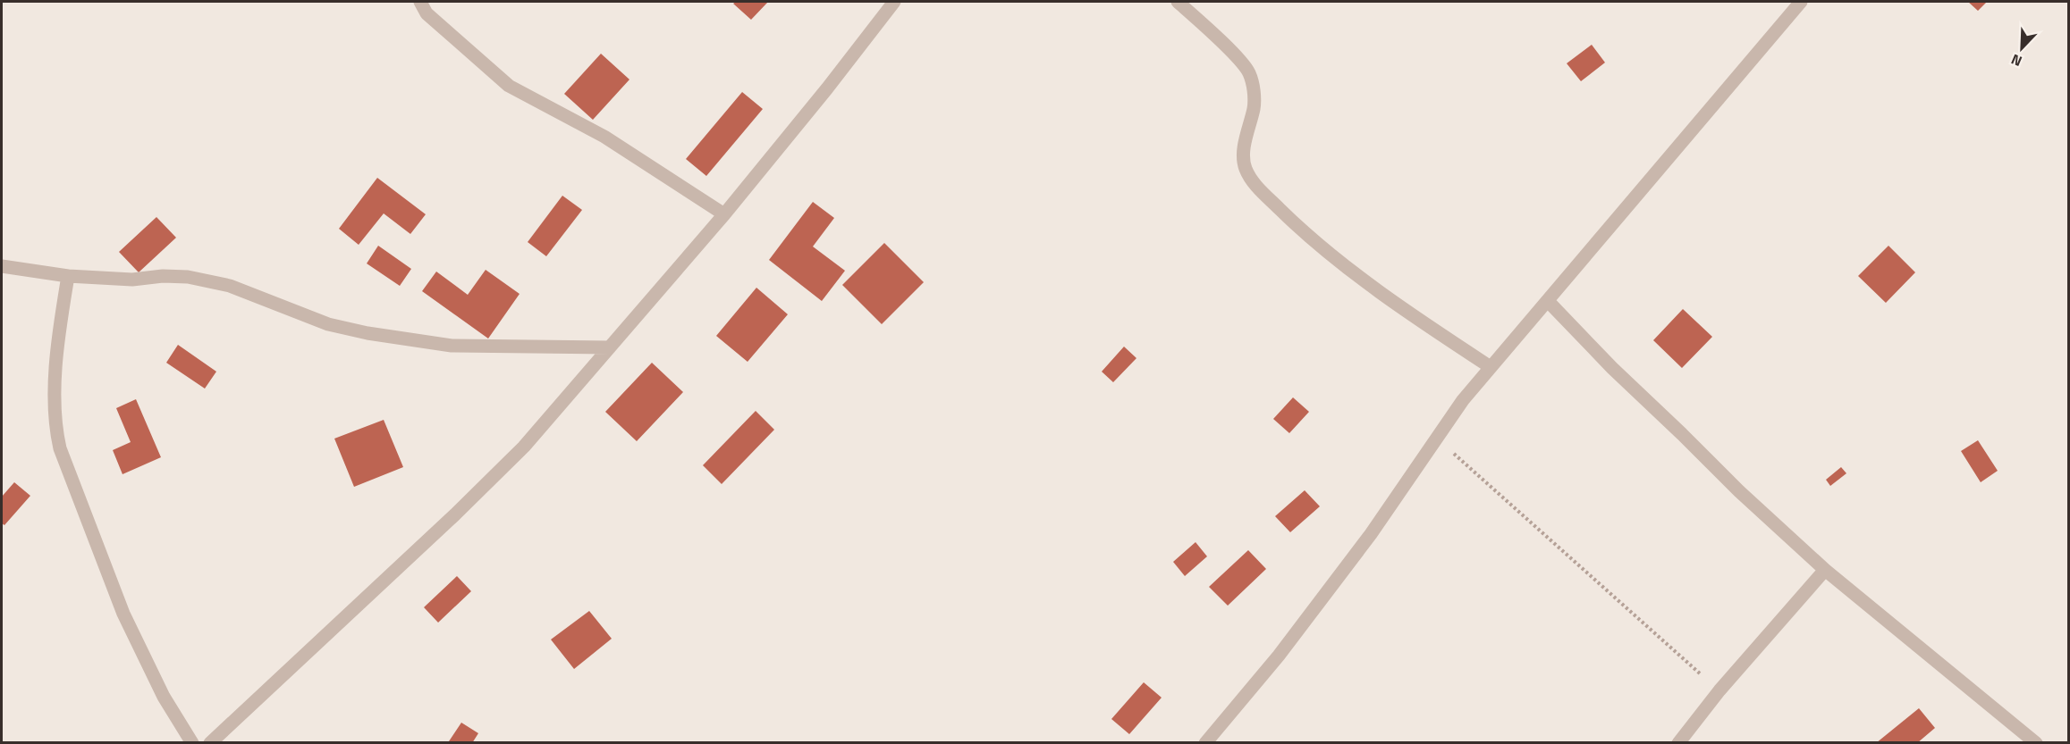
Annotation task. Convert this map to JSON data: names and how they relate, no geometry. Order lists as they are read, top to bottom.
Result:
{
  "north": "bottom left"
}
